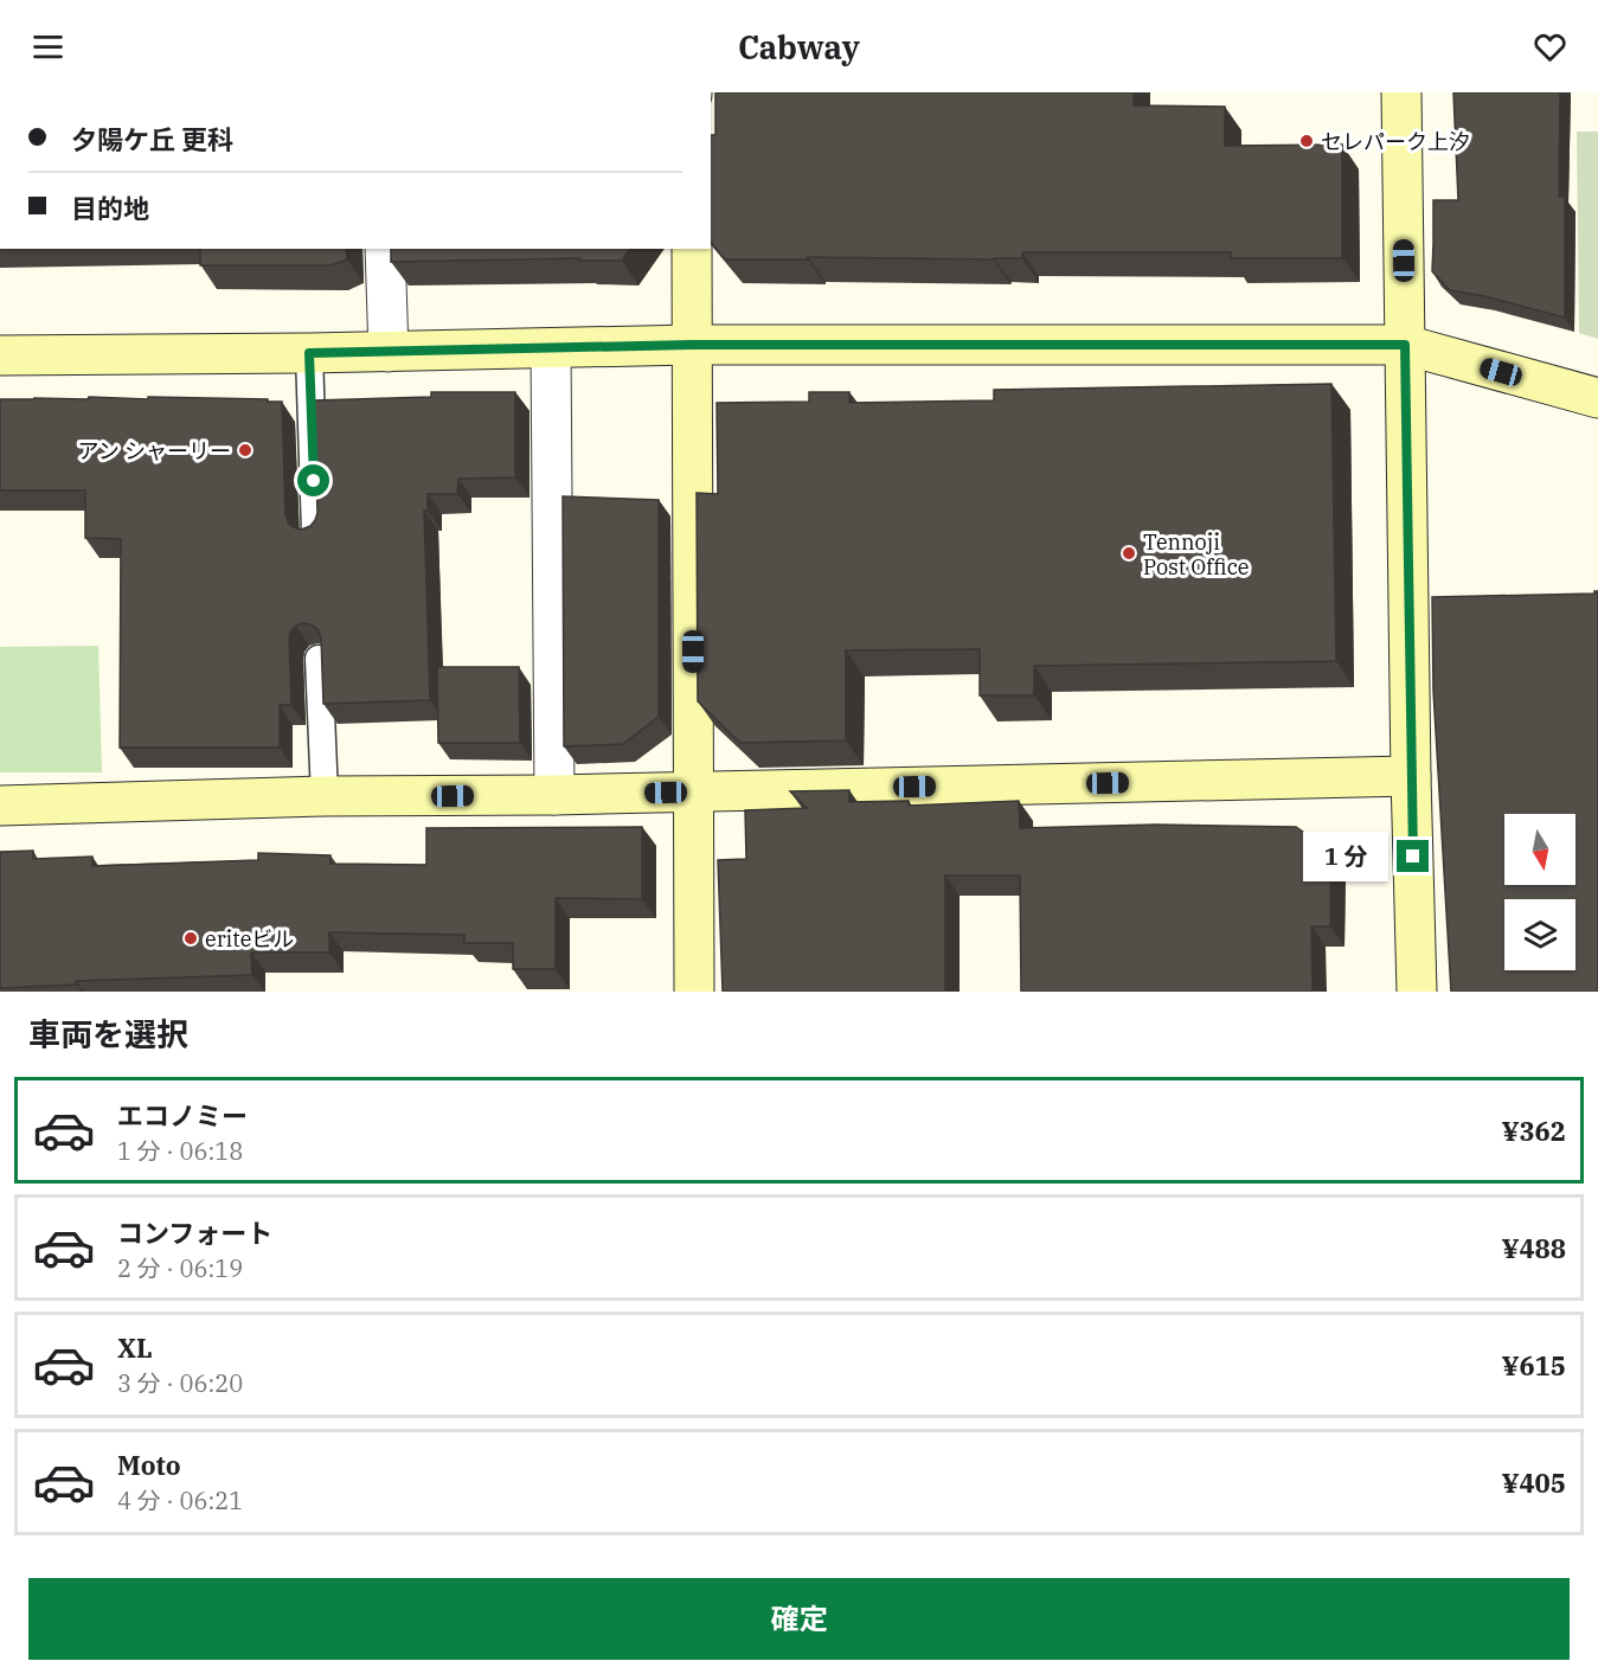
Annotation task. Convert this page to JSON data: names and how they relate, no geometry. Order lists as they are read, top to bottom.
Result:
{
  "places": [
    "セレパーク上汐",
    "アン シャーリー",
    "Tennoji Post Office",
    "eriteビル"
  ],
  "north": "bottom",
  "page": {
    "header": "Cabway",
    "banner": ["夕陽ケ丘 更科", "目的地"],
    "bubble": "1 分",
    "heading": "車両を選択",
    "list": [
      {
        "name": "エコノミー",
        "note": "1 分 · 06:18",
        "value": "¥362"
      },
      {
        "name": "コンフォート",
        "note": "2 分 · 06:19",
        "value": "¥488"
      },
      {
        "name": "XL",
        "note": "3 分 · 06:20",
        "value": "¥615"
      },
      {
        "name": "Moto",
        "note": "4 分 · 06:21",
        "value": "¥405"
      }
    ],
    "buttons": "確定"
  }
}
